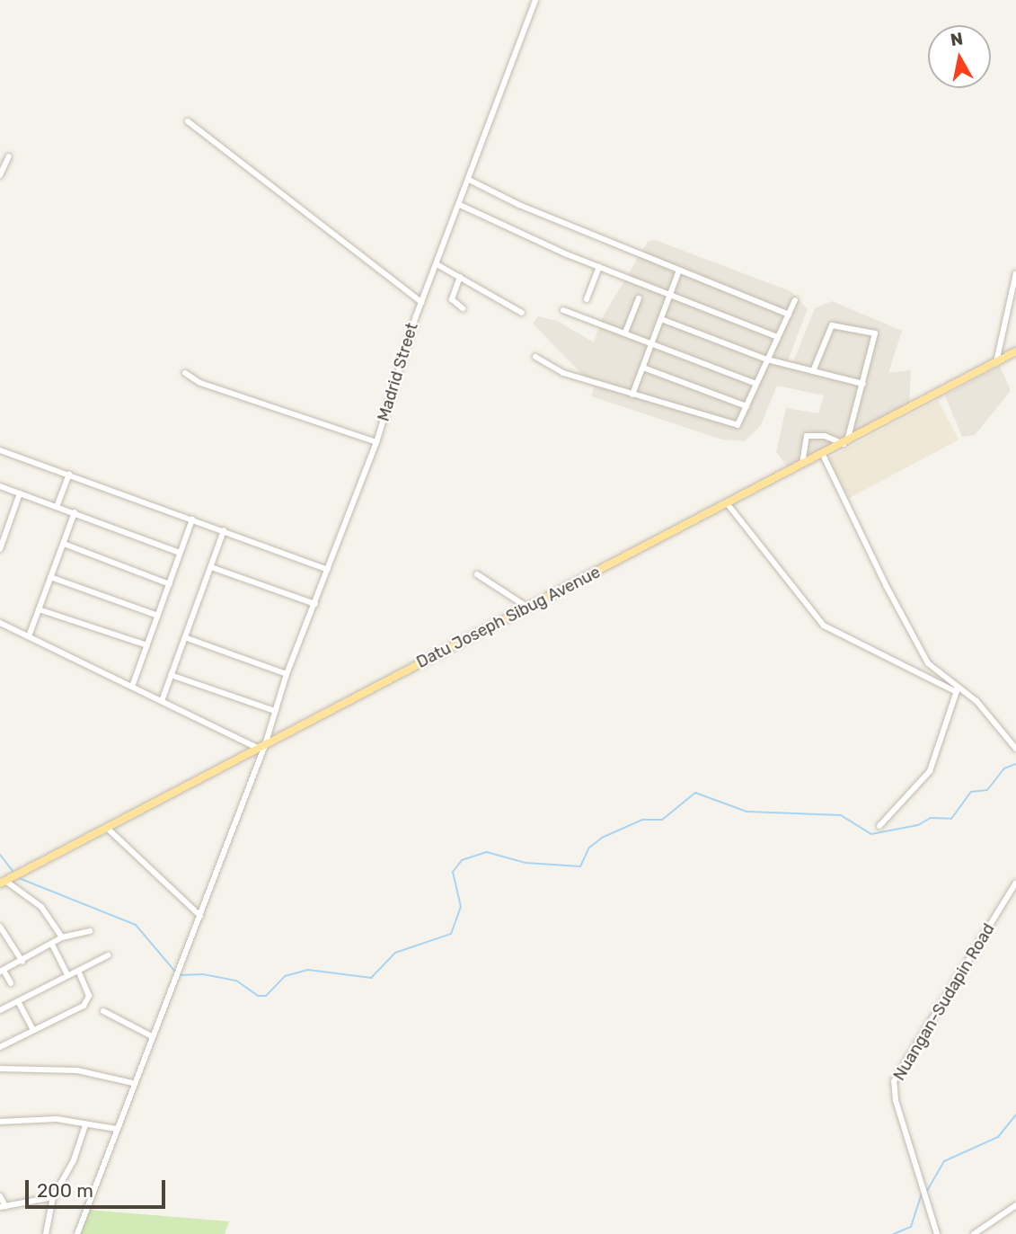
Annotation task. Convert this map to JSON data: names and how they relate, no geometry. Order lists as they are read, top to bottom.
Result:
{
  "streets": {
    "main road": ["Datu Joseph Sibug Avenue"],
    "street": ["Madrid Street", "Nuangan-Sudapin Road"]
  },
  "crossings": [
    ["Madrid Street", "Datu Joseph Sibug Avenue"]
  ],
  "scale_bar": "200 m",
  "north": "top"
}
